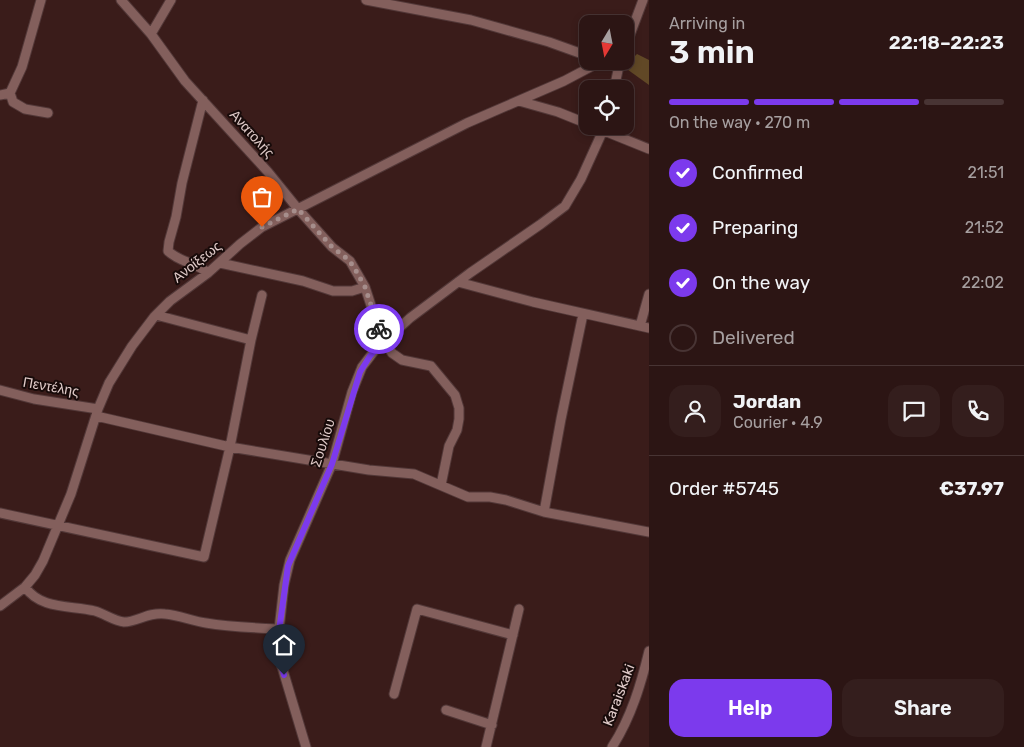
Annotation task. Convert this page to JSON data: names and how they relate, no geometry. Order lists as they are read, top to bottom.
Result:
{
  "streets": {
    "street": [
      "Ανατολής",
      "Ανοίξεως",
      "Πεντέλης",
      "Σουλίου",
      "Karaiskaki"
    ]
  },
  "crossings": [
    ["Ανατολής", "Ανοίξεως"],
    ["Ανατολής", "Σουλίου"],
    ["Ανοίξεως", "Πεντέλης"],
    ["Πεντέλης", "Σουλίου"]
  ],
  "north": "bottom",
  "page": {
    "heading": ["3 min", "Arriving in", "22:18–22:23"],
    "panel": [
      "Jordan",
      "Courier · 4.9",
      "Order #5745",
      "€37.97"
    ],
    "bar": "On the way · 270 m",
    "list": [
      ["Confirmed", "21:51"],
      ["Preparing", "21:52"],
      ["On the way", "22:02"],
      "Delivered"
    ],
    "buttons": ["Help", "Share"]
  }
}
